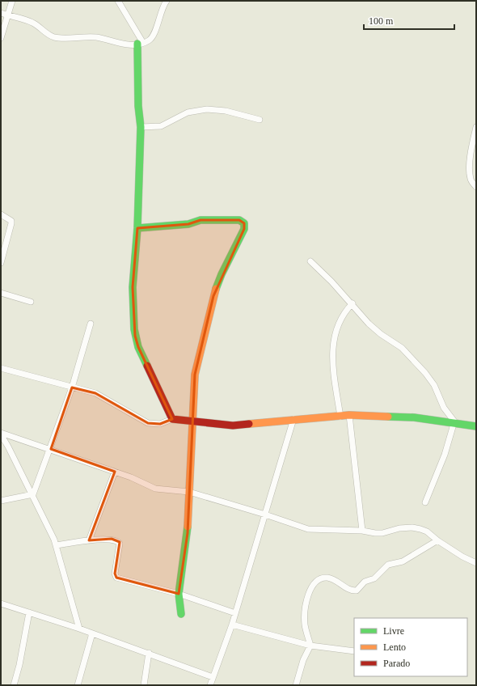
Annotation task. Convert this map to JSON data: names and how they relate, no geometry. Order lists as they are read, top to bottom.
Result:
{
  "legend": ["Livre", "Lento", "Parado"],
  "scale_bar": "100 m"
}
